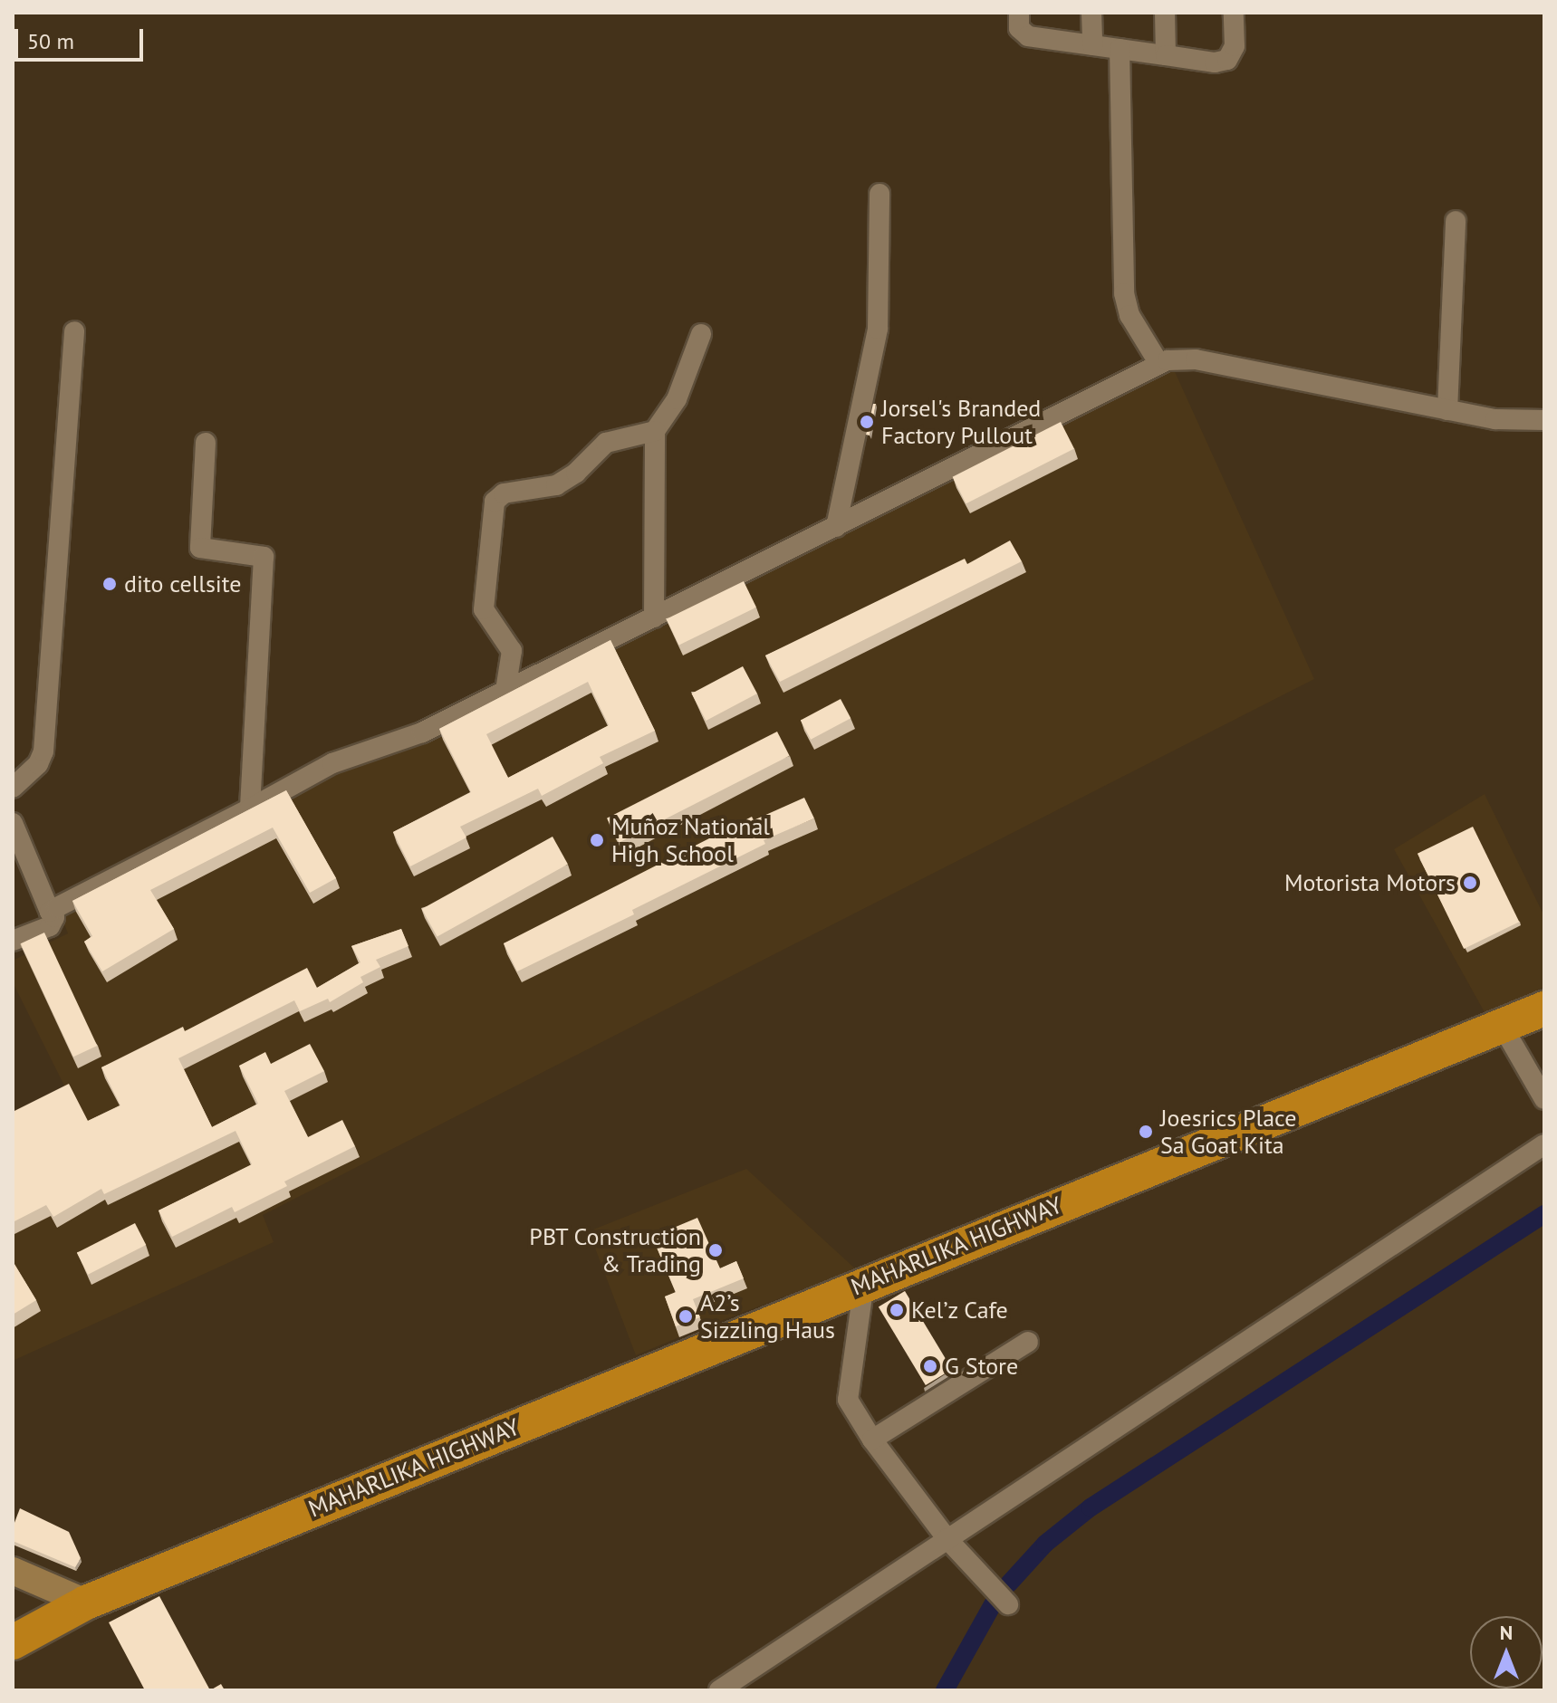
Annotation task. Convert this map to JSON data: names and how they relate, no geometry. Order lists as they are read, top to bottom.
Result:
{
  "streets": {
    "highway": ["MAHARLIKA HIGHWAY"]
  },
  "places": [
    "Jorsel's Branded Factory Pullout",
    "dito cellsite",
    "Muñoz National High School",
    "Motorista Motors",
    "Joesrics Place Sa Goat Kita",
    "PBT Construction & Trading",
    "Kel’z Cafe",
    "A2’s Sizzling Haus",
    "G Store"
  ],
  "scale_bar": "50 m",
  "north": "top"
}
